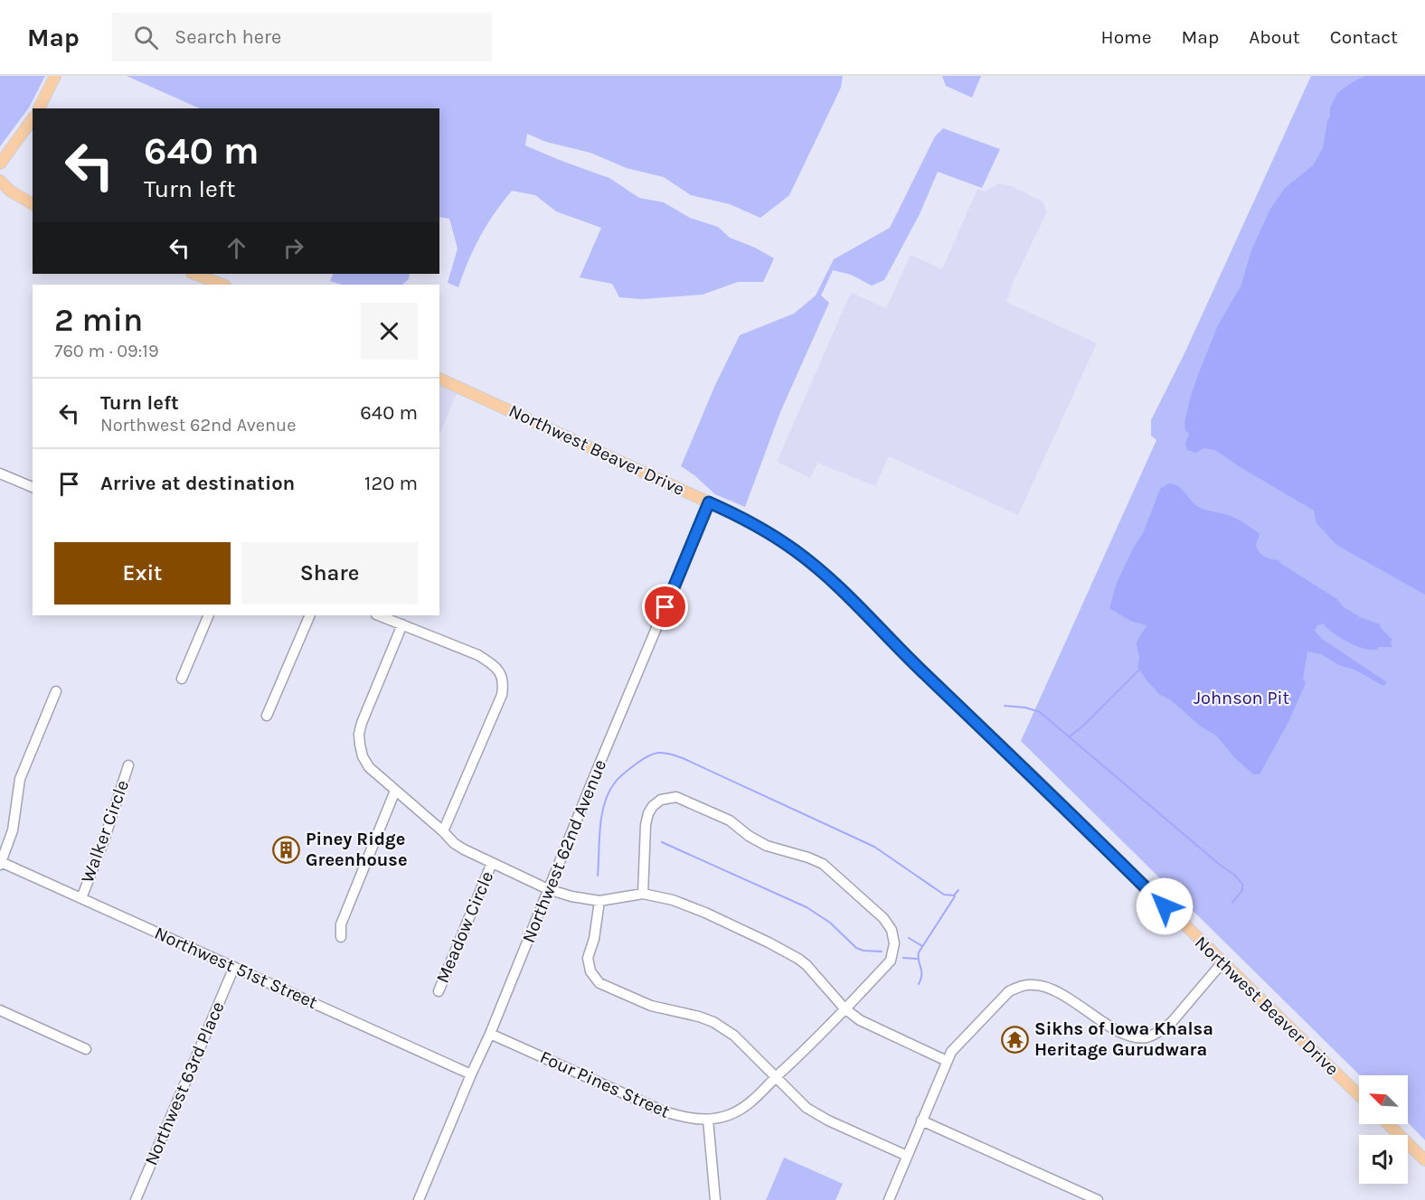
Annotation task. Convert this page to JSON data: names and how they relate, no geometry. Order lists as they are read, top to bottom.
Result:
{
  "streets": {
    "main road": ["Northwest Beaver Drive"],
    "street": [
      "Walker Circle",
      "Northwest 62nd Avenue",
      "Meadow Circle",
      "Northwest 51st Street",
      "Northwest 63rd Place",
      "Four Pines Street"
    ]
  },
  "crossings": [
    ["Northwest Beaver Drive", "Northwest 62nd Avenue"],
    ["Walker Circle", "Northwest 51st Street"],
    ["Northwest 62nd Avenue", "Northwest 51st Street"],
    ["Northwest 62nd Avenue", "Four Pines Street"],
    ["Northwest 51st Street", "Northwest 63rd Place"]
  ],
  "parks": ["Johnson Pit"],
  "places": {
    "building": ["Piney Ridge Greenhouse"],
    "temple": ["Sikhs of Iowa Khalsa Heritage Gurudwara"]
  },
  "north": "top left",
  "page": {
    "header": "Map",
    "search": "Search here",
    "nav": [
      "Home",
      "Map",
      "About",
      "Contact"
    ],
    "turn": ["640 m", "Turn left"],
    "heading": ["2 min", "760 m · 09:19"],
    "list": [
      {
        "name": "Turn left",
        "note": "Northwest 62nd Avenue",
        "value": "640 m"
      },
      {
        "name": "Arrive at destination",
        "value": "120 m"
      }
    ],
    "buttons": ["Exit", "Share"]
  }
}
